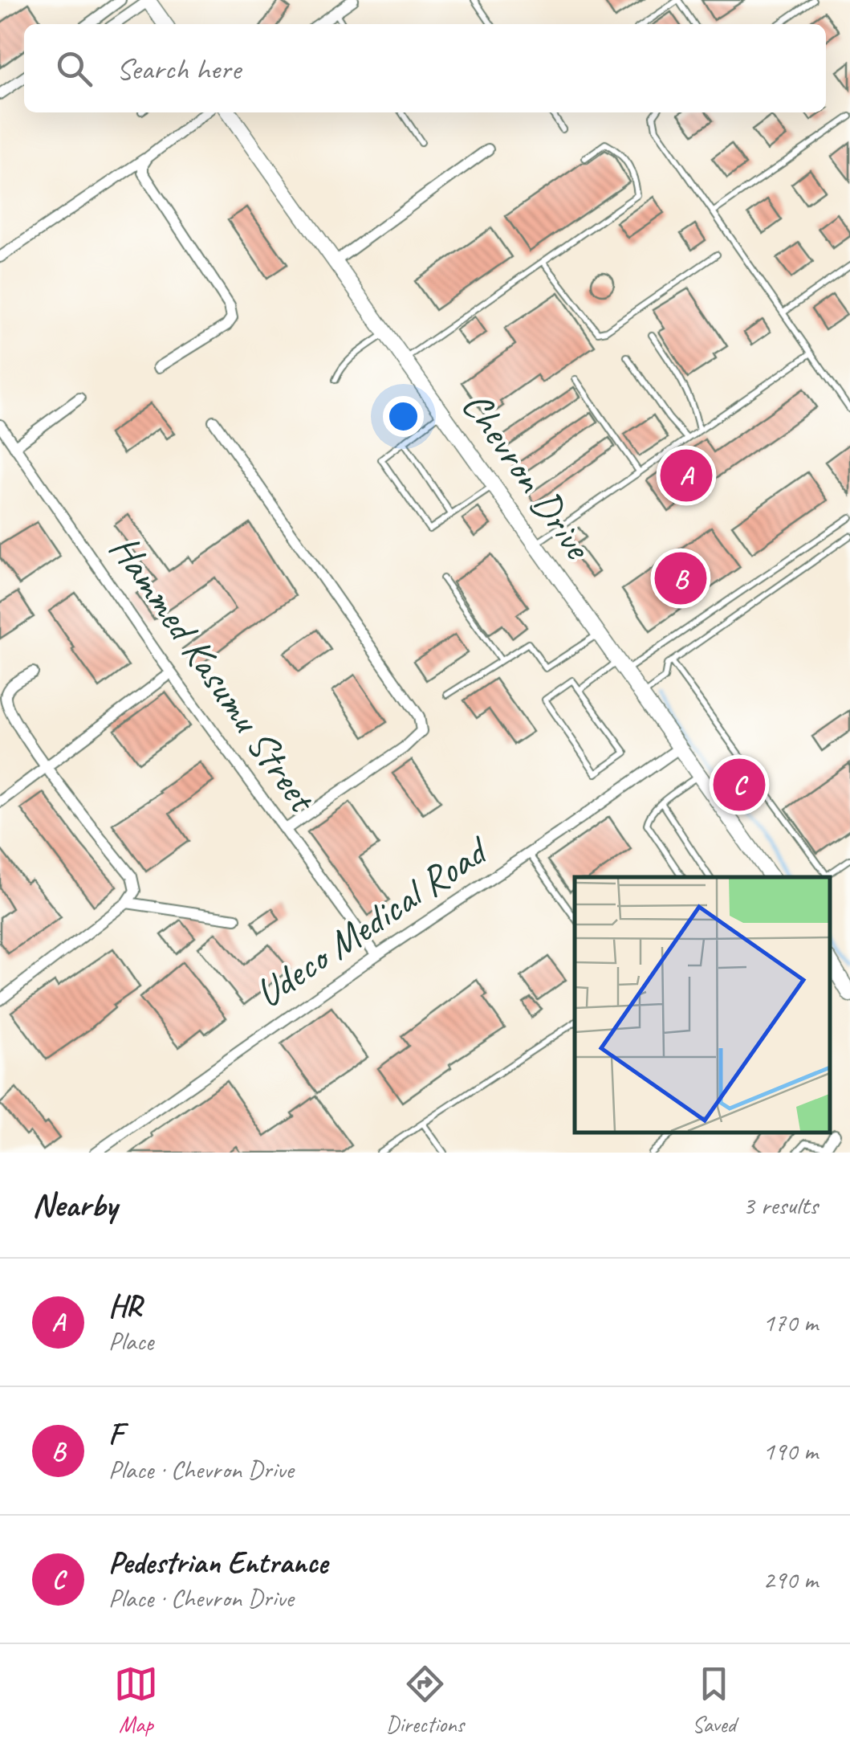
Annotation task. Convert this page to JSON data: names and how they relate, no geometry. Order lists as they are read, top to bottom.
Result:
{
  "streets": {
    "main road": ["Chevron Drive"],
    "street": ["Hammed Kasumu Street", "Udeco Medical Road"]
  },
  "crossings": [
    ["Chevron Drive", "Udeco Medical Road"],
    ["Hammed Kasumu Street", "Udeco Medical Road"]
  ],
  "page": {
    "search": "Search here",
    "pins": ["A", "B", "C"],
    "heading": ["Nearby", "3 results"],
    "list": [
      {
        "mark": "A",
        "name": "HR",
        "note": "Place",
        "value": "170 m"
      },
      {
        "mark": "B",
        "name": "F",
        "note": "Place · Chevron Drive",
        "value": "190 m"
      },
      {
        "mark": "C",
        "name": "Pedestrian Entrance",
        "note": "Place · Chevron Drive",
        "value": "290 m"
      }
    ],
    "nav": ["Map", "Directions", "Saved"]
  }
}
